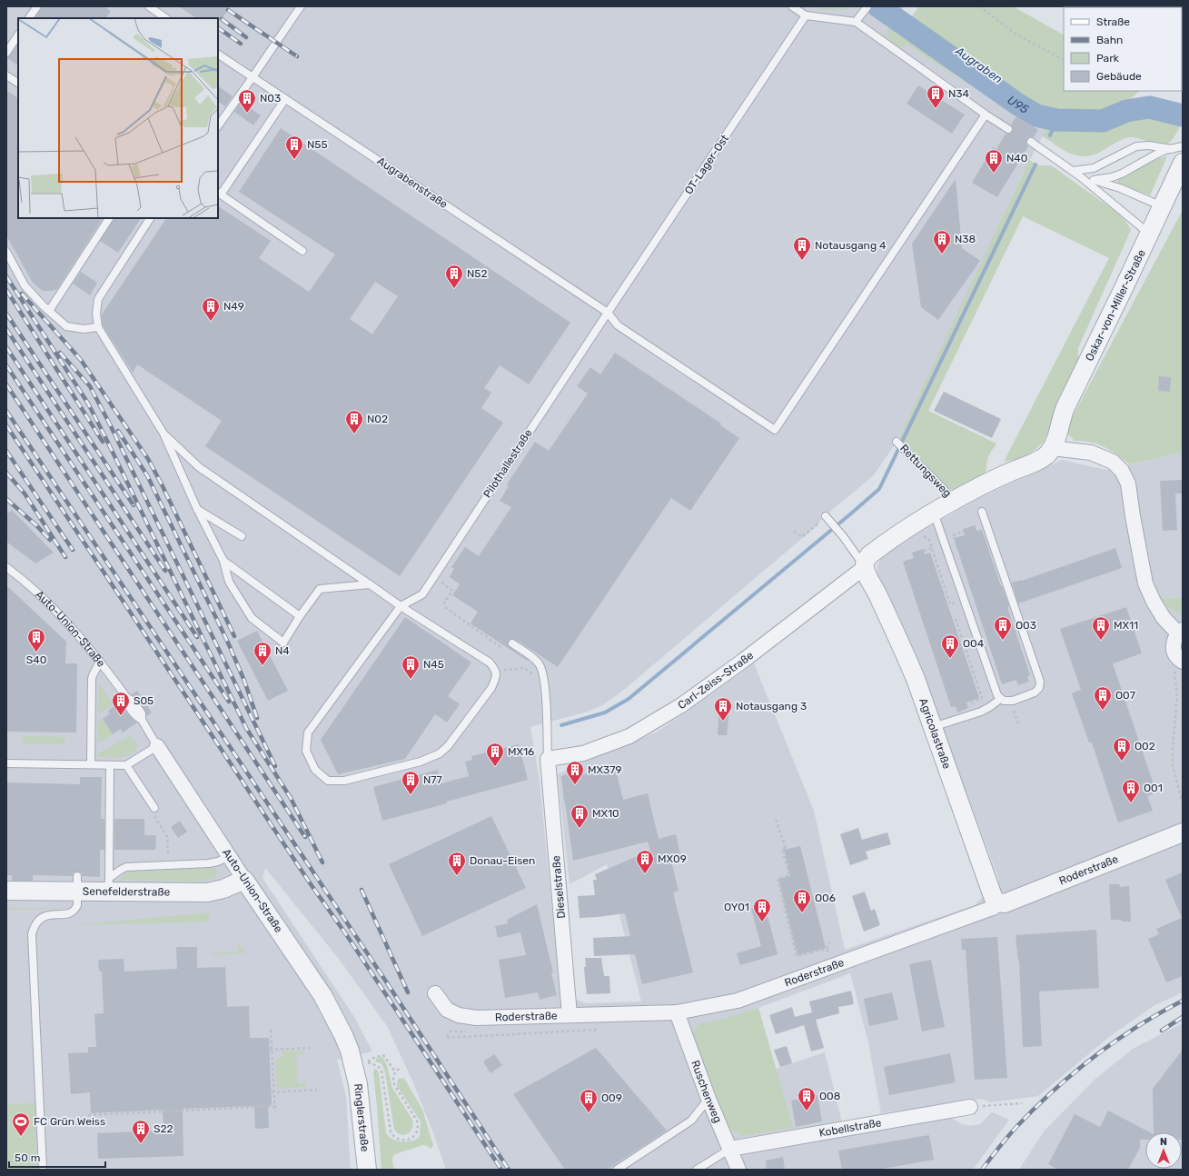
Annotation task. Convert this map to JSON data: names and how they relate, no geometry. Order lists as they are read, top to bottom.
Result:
{
  "streets": {
    "street": [
      "Oskar-von-Miller-Straße",
      "Auto-Union-Straße",
      "Carl-Zeiss-Straße",
      "Agricolastraße",
      "Roderstraße",
      "Dieselstraße",
      "Senefelderstraße",
      "Ruschenweg",
      "Ringlerstraße",
      "Kobellstraße"
    ],
    "lane": [
      "OT-Lager-Ost",
      "Augrabenstraße",
      "Pilothallestraße",
      "Rettungsweg"
    ]
  },
  "crossings": [
    ["OT-Lager-Ost", "Augrabenstraße"],
    ["OT-Lager-Ost", "Pilothallestraße"],
    ["Augrabenstraße", "Pilothallestraße"],
    ["Oskar-von-Miller-Straße", "Rettungsweg"],
    ["Oskar-von-Miller-Straße", "Carl-Zeiss-Straße"],
    ["Oskar-von-Miller-Straße", "Agricolastraße"],
    ["Auto-Union-Straße", "Senefelderstraße"],
    ["Auto-Union-Straße", "Ringlerstraße"],
    ["Carl-Zeiss-Straße", "Agricolastraße"],
    ["Carl-Zeiss-Straße", "Dieselstraße"],
    ["Agricolastraße", "Roderstraße"],
    ["Roderstraße", "Dieselstraße"],
    ["Roderstraße", "Ruschenweg"],
    ["Ruschenweg", "Kobellstraße"]
  ],
  "water": ["Augraben", "U95"],
  "places": {
    "building": [
      "N34",
      "N03",
      "N55",
      "N40",
      "N38",
      "Notausgang 4",
      "N52",
      "N49",
      "N02",
      "O03",
      "MX11",
      "S40",
      "O04",
      "N4",
      "N45",
      "O07",
      "S05",
      "Notausgang 3",
      "O02",
      "MX16",
      "MX379",
      "N77",
      "O01",
      "MX10",
      "MX09",
      "Donau-Eisen",
      "O06",
      "OY01",
      "O08",
      "O09",
      "S22"
    ],
    "sports": ["FC Grün Weiss"]
  },
  "legend": [
    "Straße",
    "Bahn",
    "Park",
    "Gebäude"
  ],
  "scale_bar": "50 m",
  "north": "top"
}
